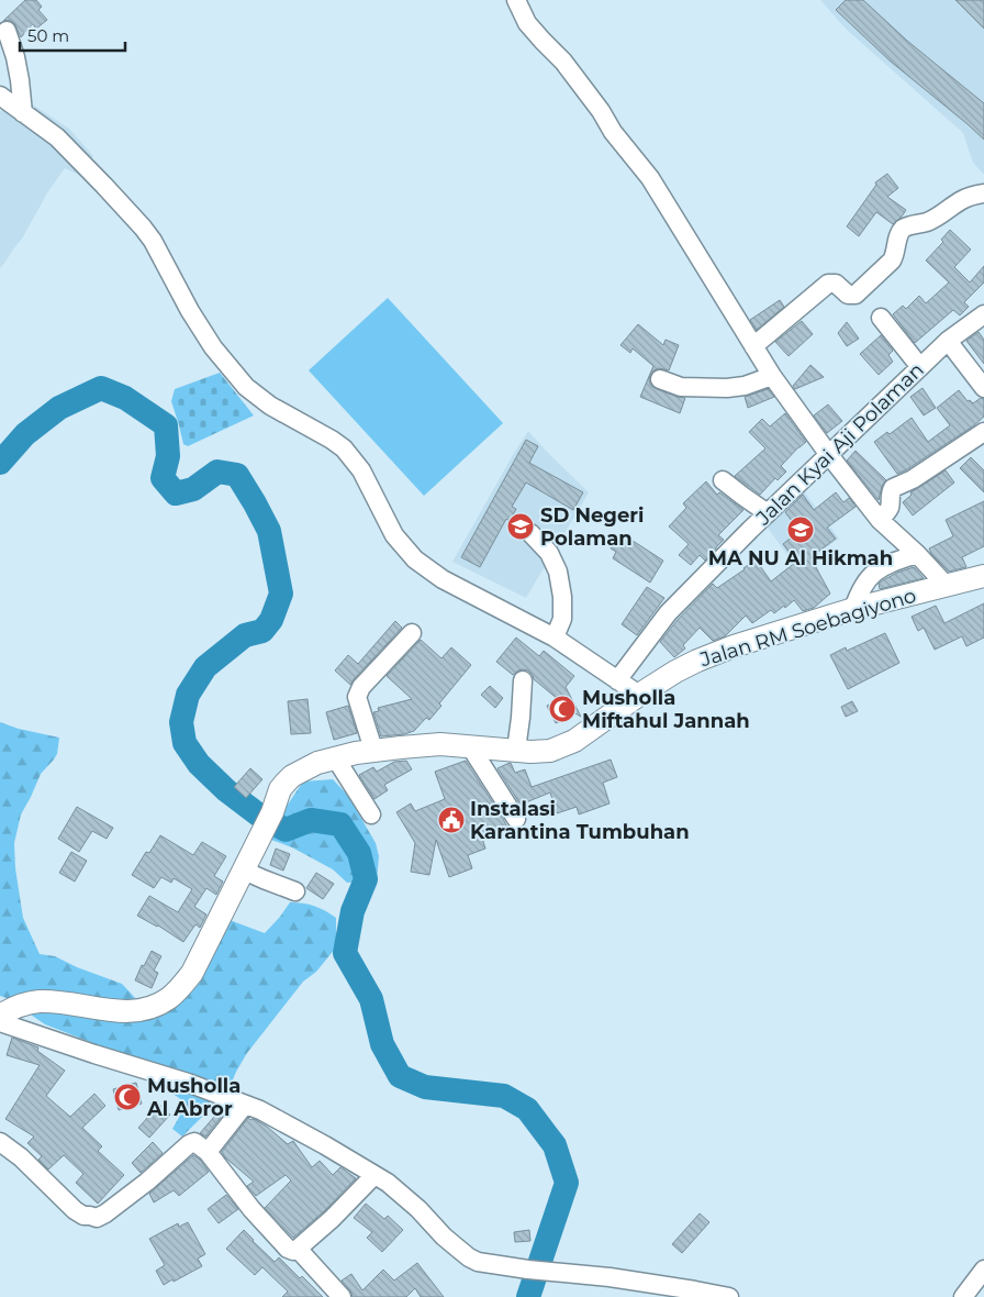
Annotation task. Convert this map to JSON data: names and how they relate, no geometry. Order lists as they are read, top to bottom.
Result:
{
  "streets": {
    "main road": ["Jalan RM Soebagiyono"],
    "street": ["Jalan Kyai Aji Polaman"]
  },
  "places": {
    "school or university": ["SD Negeri Polaman", "MA NU Al Hikmah"],
    "mosque": ["Musholla Miftahul Jannah", "Musholla Al Abror"],
    "public building": ["Instalasi Karantina Tumbuhan"]
  },
  "scale_bar": "50 m"
}
